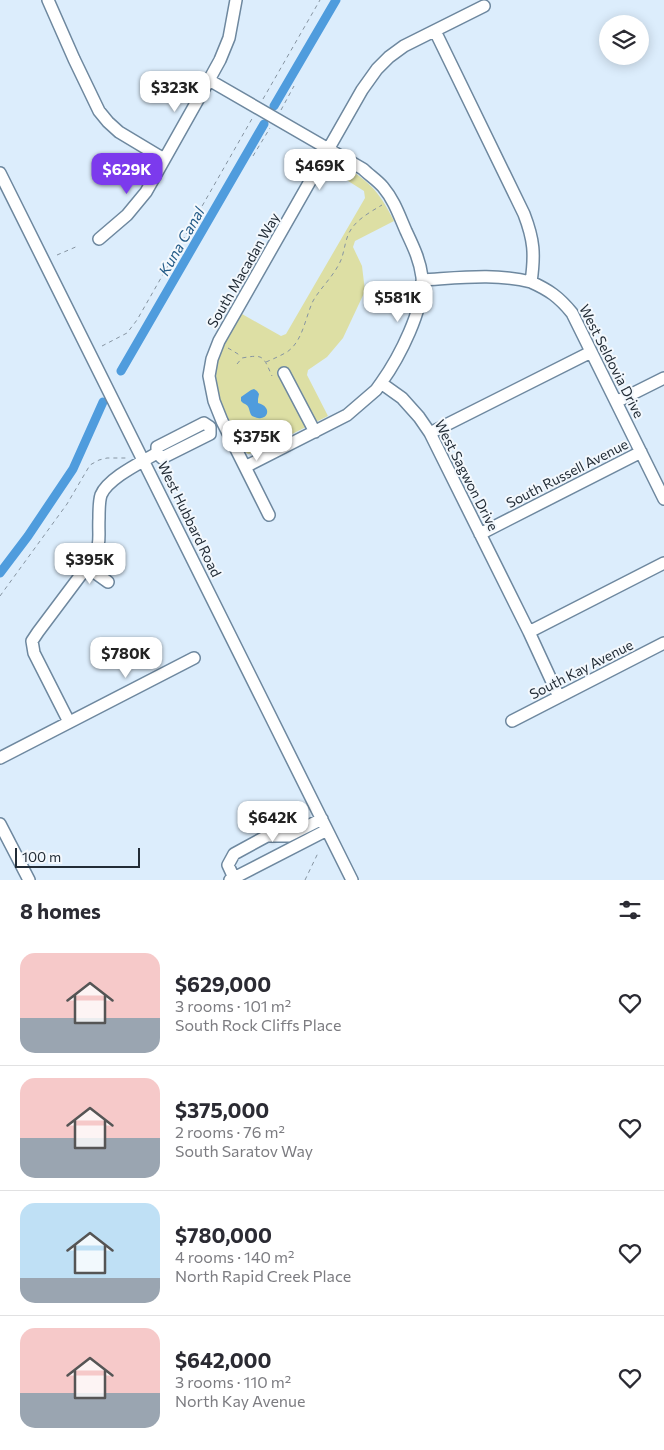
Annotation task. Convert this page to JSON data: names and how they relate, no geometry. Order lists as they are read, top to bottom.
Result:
{
  "streets": {
    "street": [
      "South Macadan Way",
      "West Seldovia Drive",
      "South Russell Avenue",
      "West Sagwon Drive",
      "West Hubbard Road",
      "South Kay Avenue"
    ]
  },
  "crossings": [
    ["West Seldovia Drive", "South Russell Avenue"],
    ["South Russell Avenue", "West Sagwon Drive"],
    ["West Sagwon Drive", "South Kay Avenue"]
  ],
  "water": ["Kuna Canal"],
  "scale_bar": "100 m",
  "page": {
    "price": [
      "$323K",
      "$469K",
      "$629K",
      "$581K",
      "$375K",
      "$395K",
      "$780K",
      "$642K"
    ],
    "scale": "100 m",
    "heading": "8 homes",
    "list": [
      {
        "name": "$629,000",
        "note": "3 rooms · 101 m² · South Rock Cliffs Place"
      },
      {
        "name": "$375,000",
        "note": "2 rooms · 76 m² · South Saratov Way"
      },
      {
        "name": "$780,000",
        "note": "4 rooms · 140 m² · North Rapid Creek Place"
      },
      {
        "name": "$642,000",
        "note": "3 rooms · 110 m² · North Kay Avenue"
      }
    ]
  }
}
